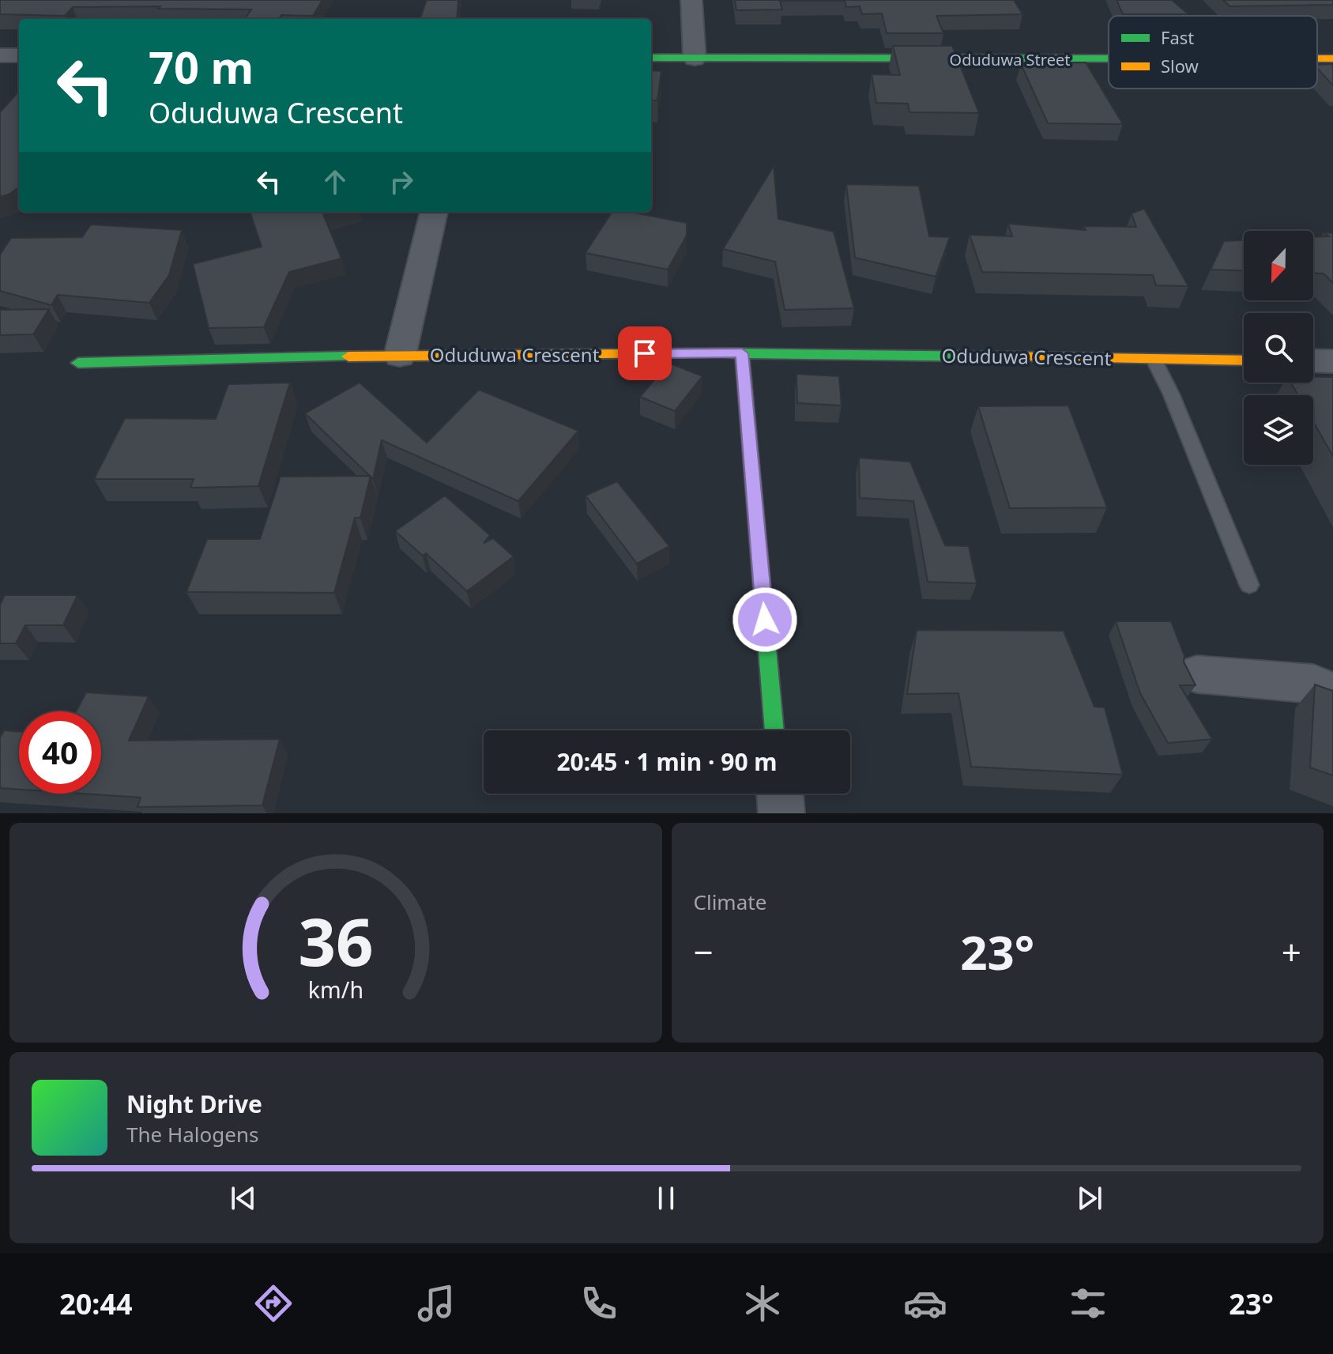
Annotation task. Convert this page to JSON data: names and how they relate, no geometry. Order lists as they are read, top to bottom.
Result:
{
  "streets": {
    "street": ["Oduduwa Street", "Oduduwa Crescent"]
  },
  "legend": ["Fast", "Slow"],
  "north": "bottom",
  "page": {
    "turn": ["70 m", "Oduduwa Crescent"],
    "limit": "40",
    "trip": "20:45 · 1 min · 90 m",
    "tile": "Climate",
    "heat": ["−", "23°", "+"],
    "song": ["Night Drive", "The Halogens"],
    "tabs": ["20:44", "23°"],
    "gauge": ["36", "km/h"]
  }
}
